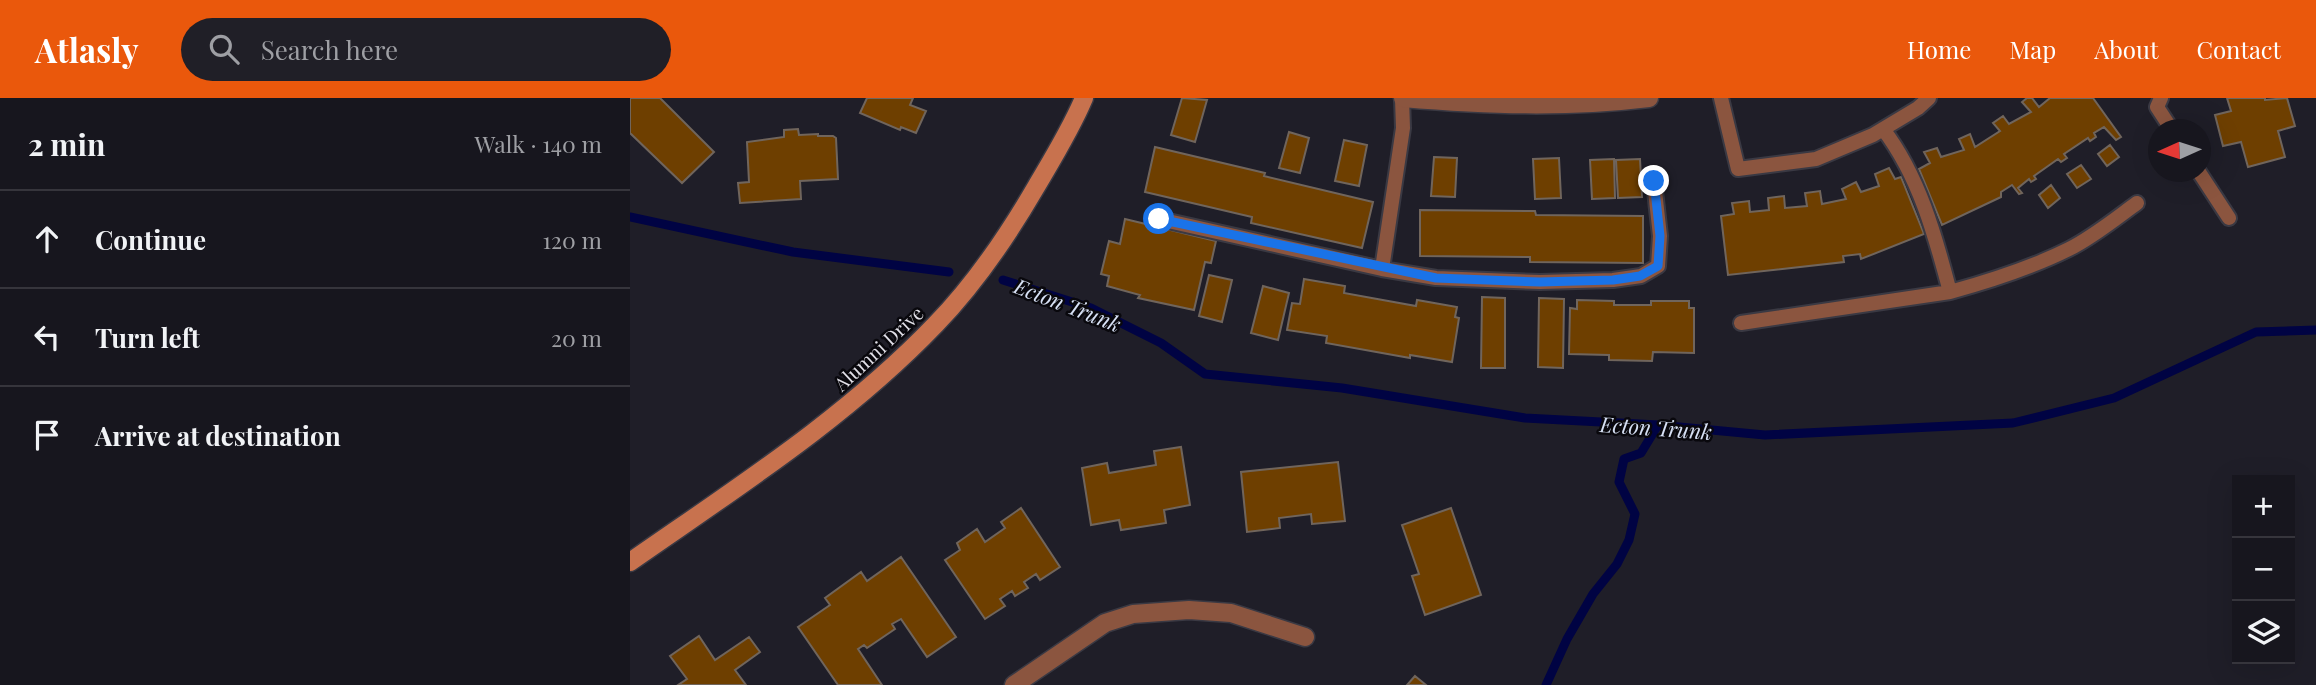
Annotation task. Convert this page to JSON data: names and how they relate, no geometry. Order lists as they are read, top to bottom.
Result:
{
  "streets": {
    "main road": ["Alumni Drive"]
  },
  "water": ["Ecton Trunk"],
  "north": "left",
  "page": {
    "header": "Atlasly",
    "search": "Search here",
    "nav": [
      "Home",
      "Map",
      "About",
      "Contact"
    ],
    "heading": ["2 min", "Walk · 140 m"],
    "list": [
      ["Continue", "120 m"],
      ["Turn left", "20 m"],
      "Arrive at destination"
    ],
    "map_buttons": ["+", "−"]
  }
}
